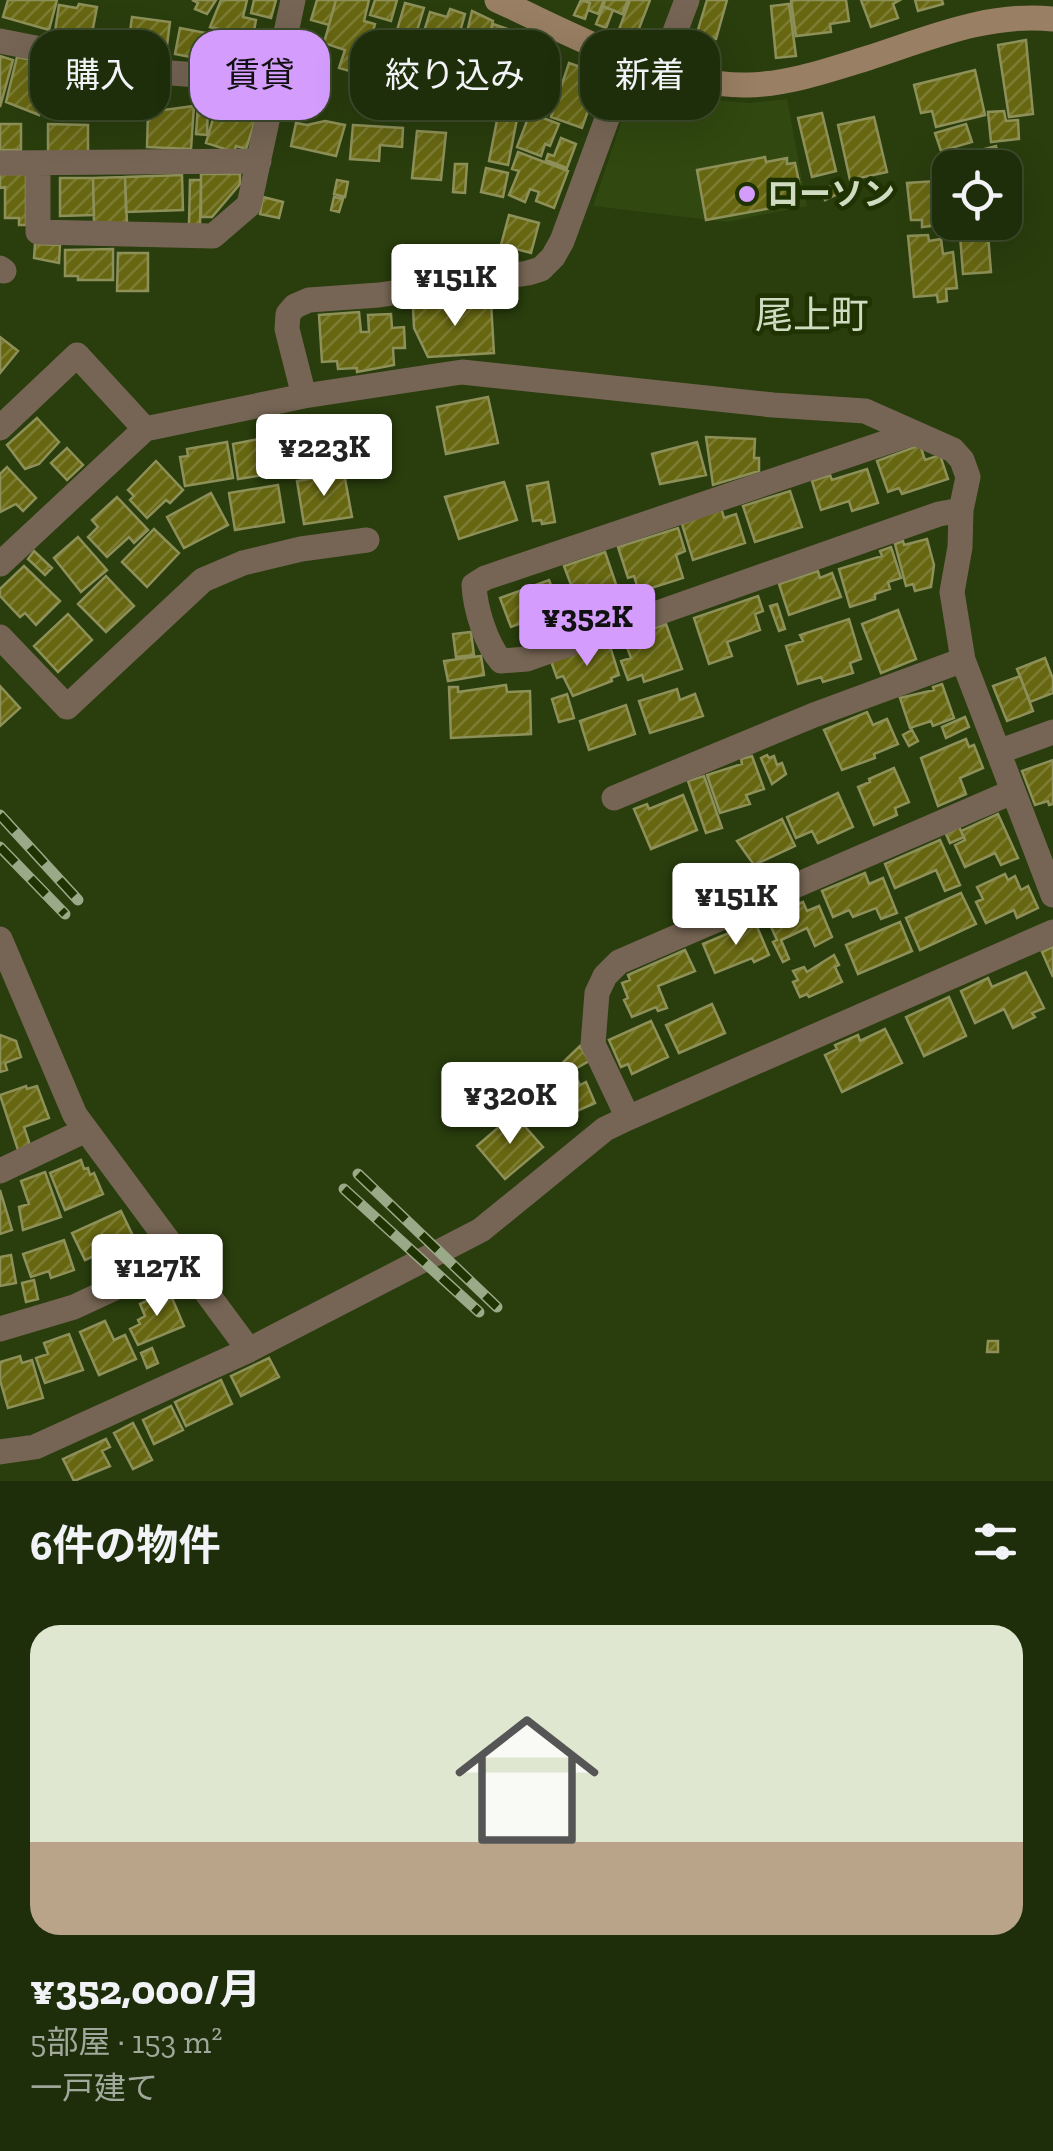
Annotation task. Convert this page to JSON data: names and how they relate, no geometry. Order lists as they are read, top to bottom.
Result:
{
  "districts": ["尾上町"],
  "places": ["ローソン"],
  "page": {
    "chip": [
      "購入",
      "賃貸",
      "絞り込み",
      "新着"
    ],
    "price": [
      "¥151K",
      "¥223K",
      "¥352K",
      "¥151K",
      "¥320K",
      "¥127K"
    ],
    "heading": "6件の物件",
    "list": [
      {
        "name": "¥352,000/月",
        "note": "5部屋 · 153 m² · 一戸建て"
      }
    ]
  }
}
